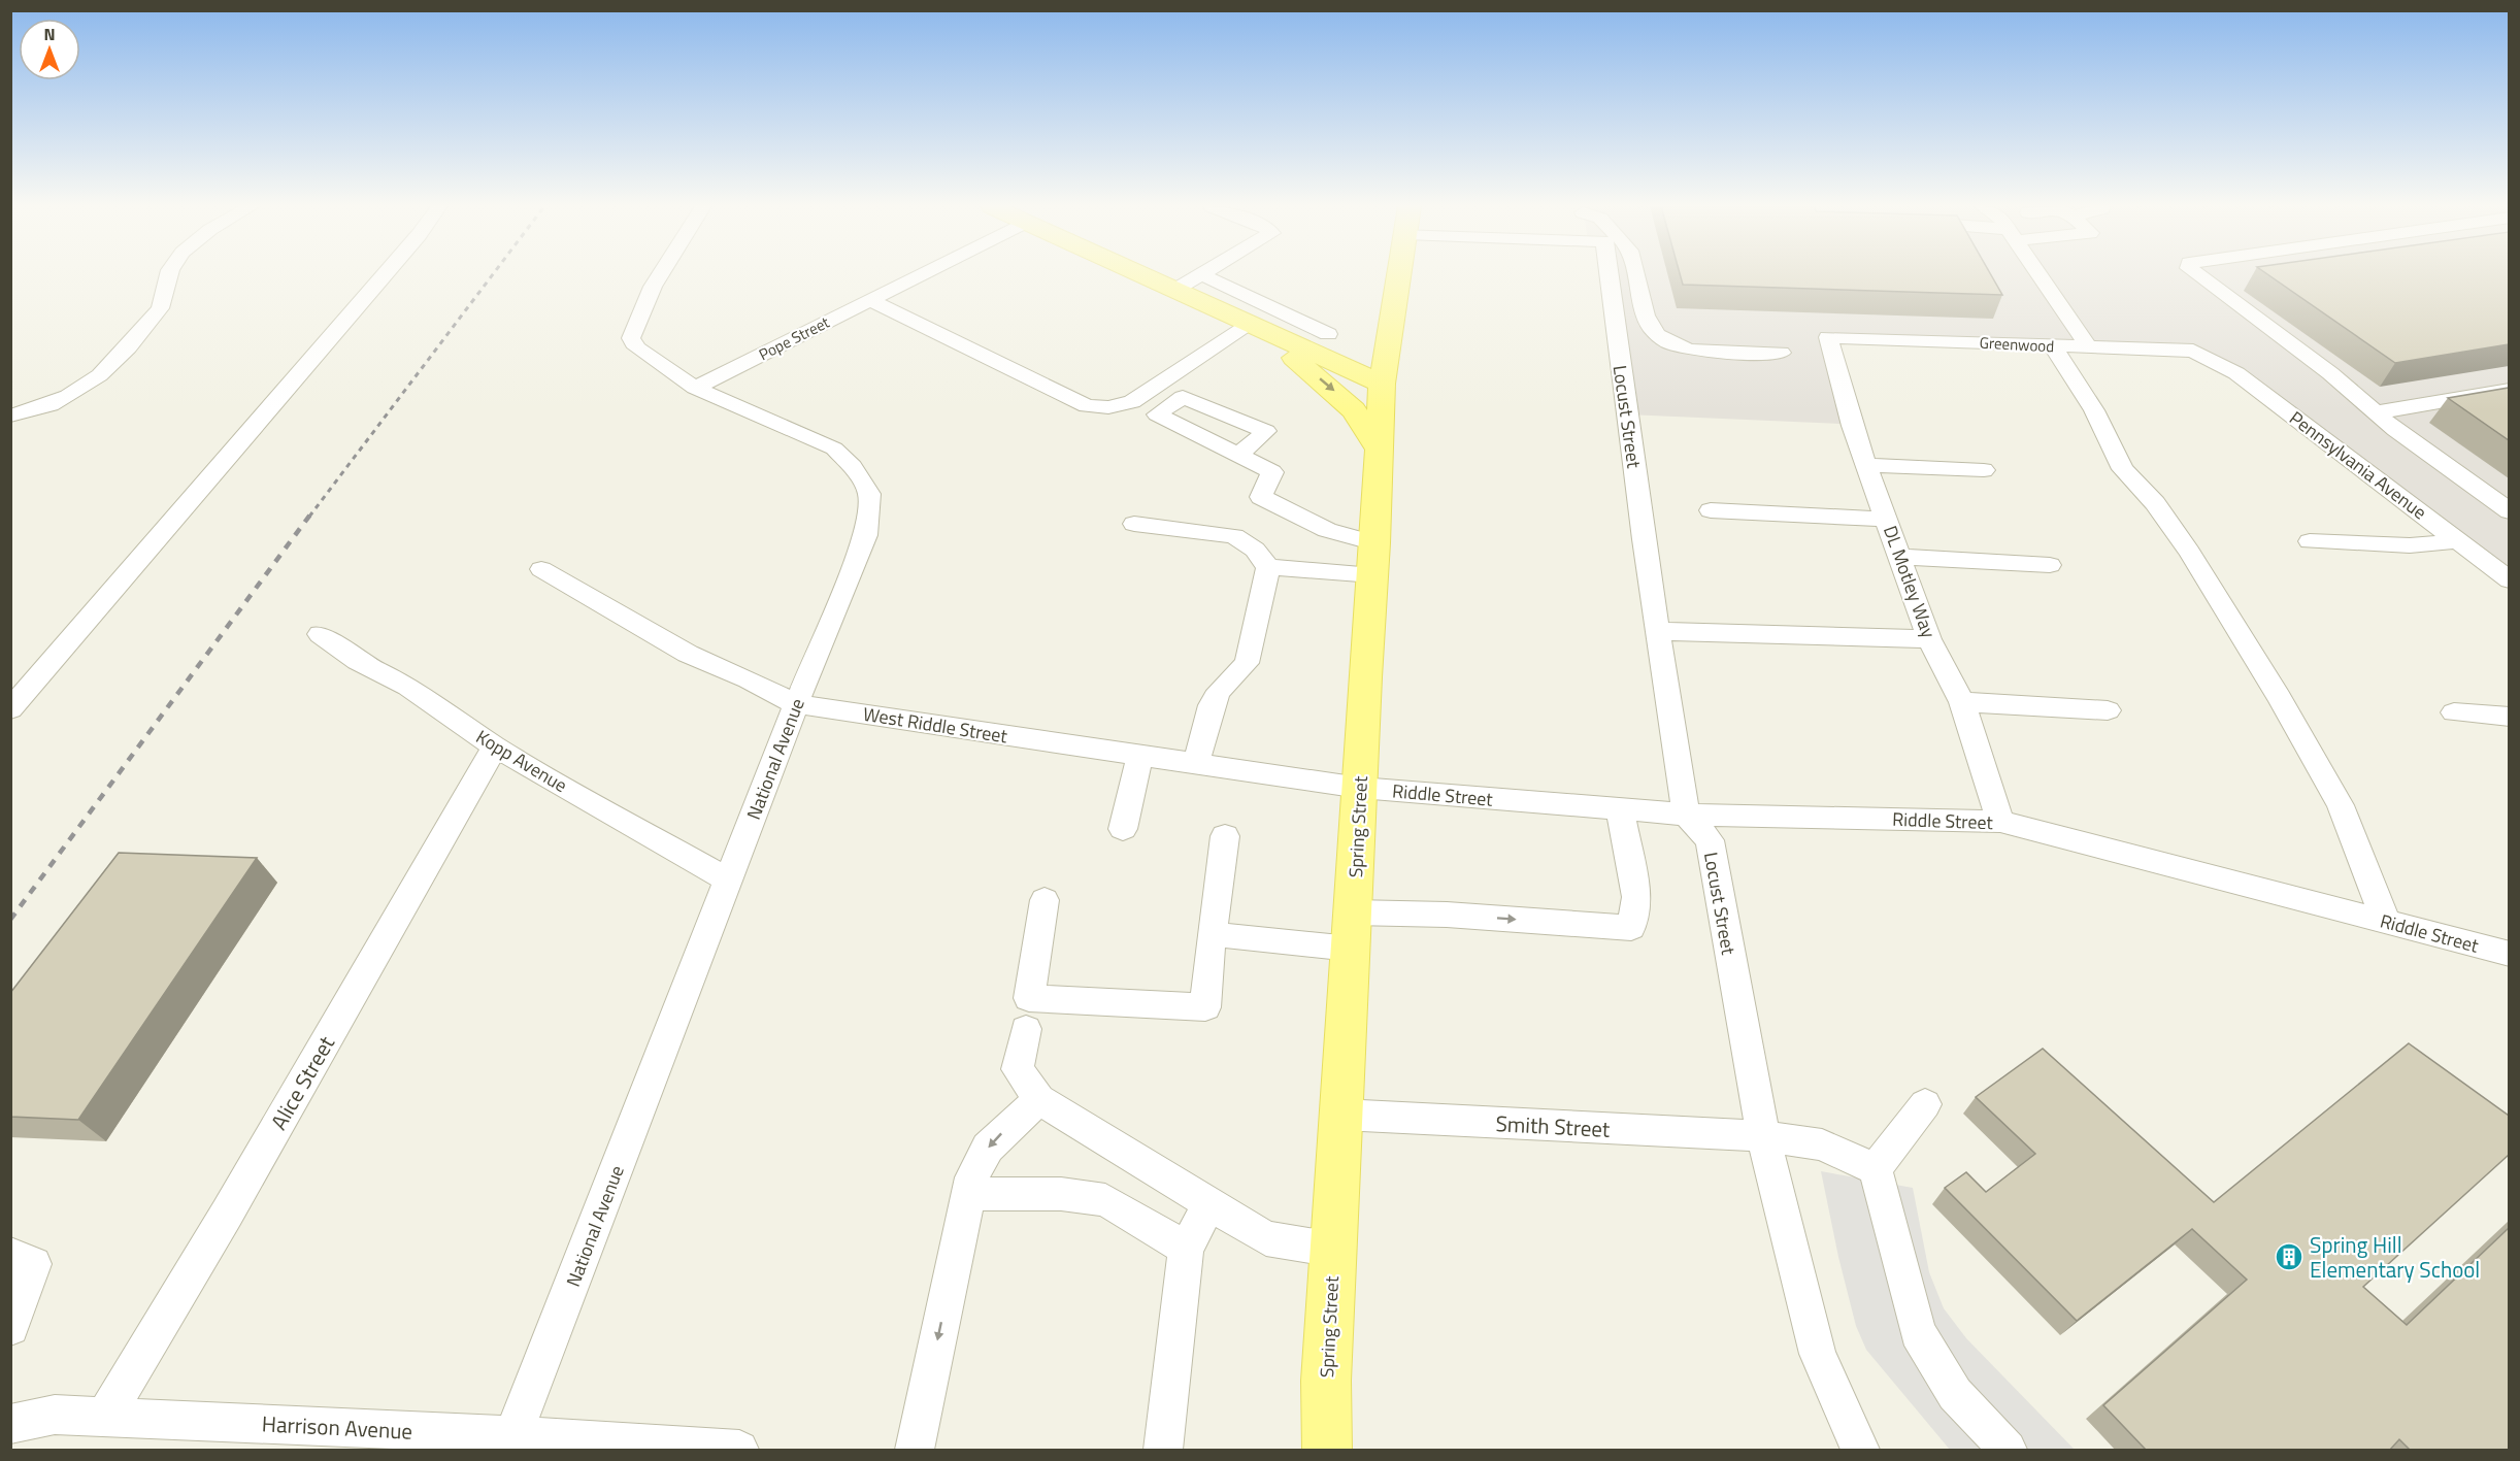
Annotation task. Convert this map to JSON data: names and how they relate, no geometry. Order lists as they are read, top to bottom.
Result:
{
  "streets": {
    "main road": ["Spring Street"],
    "street": [
      "Pope Street",
      "Greenwood",
      "Locust Street",
      "Pennsylvania Avenue",
      "DL Motley Way",
      "West Riddle Street",
      "National Avenue",
      "Kopp Avenue",
      "Riddle Street",
      "Alice Street",
      "Smith Street",
      "Harrison Avenue"
    ]
  },
  "crossings": [
    ["Pope Street", "National Avenue"],
    ["Greenwood", "Pennsylvania Avenue"],
    ["Greenwood", "DL Motley Way"],
    ["Locust Street", "Riddle Street"],
    ["Locust Street", "Smith Street"],
    ["DL Motley Way", "Riddle Street"],
    ["West Riddle Street", "National Avenue"],
    ["West Riddle Street", "Riddle Street"],
    ["West Riddle Street", "Spring Street"],
    ["National Avenue", "Kopp Avenue"],
    ["National Avenue", "Harrison Avenue"],
    ["Kopp Avenue", "Alice Street"],
    ["Riddle Street", "Spring Street"],
    ["Spring Street", "Smith Street"],
    ["Alice Street", "Harrison Avenue"]
  ],
  "places": {
    "building": ["Spring Hill Elementary School"]
  },
  "north": "top"
}
